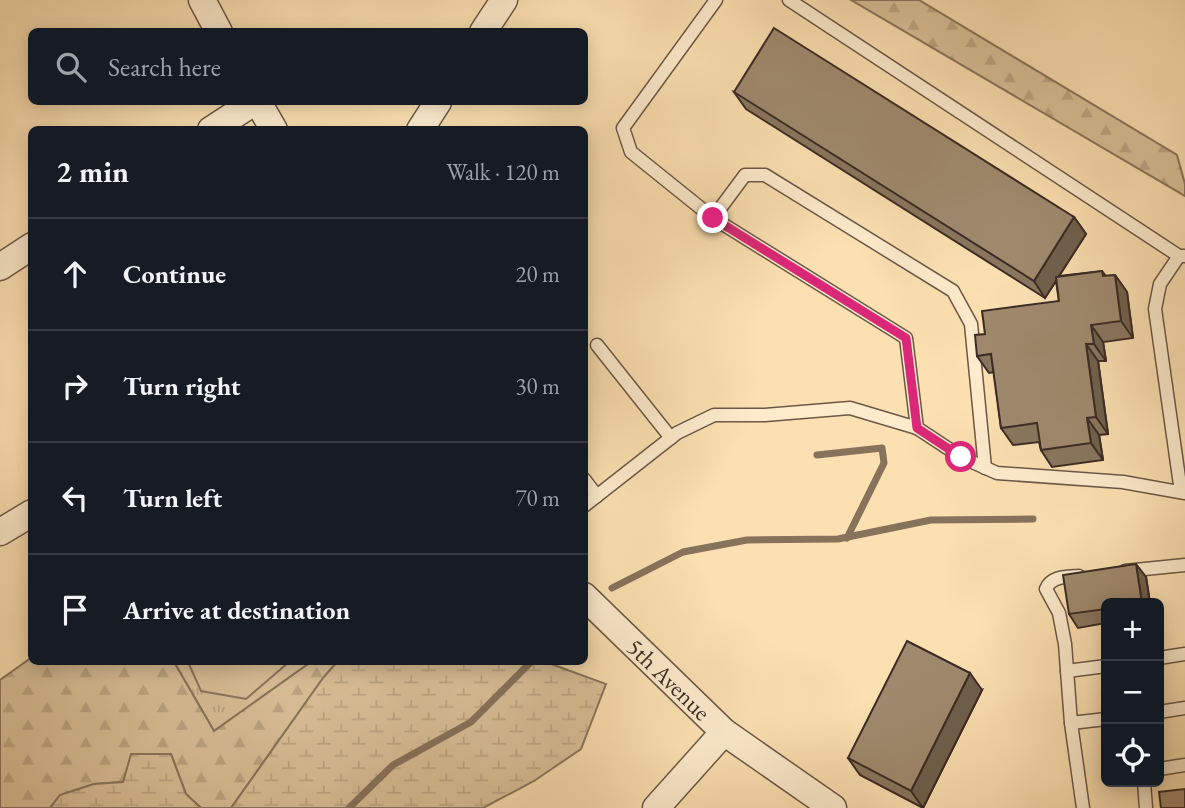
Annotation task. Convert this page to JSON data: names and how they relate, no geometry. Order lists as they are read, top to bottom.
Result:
{
  "streets": {
    "street": ["5th Avenue"]
  },
  "page": {
    "search": "Search here",
    "heading": ["2 min", "Walk · 120 m"],
    "list": [
      ["Continue", "20 m"],
      ["Turn right", "30 m"],
      ["Turn left", "70 m"],
      "Arrive at destination"
    ],
    "map_buttons": ["+", "−"]
  }
}
